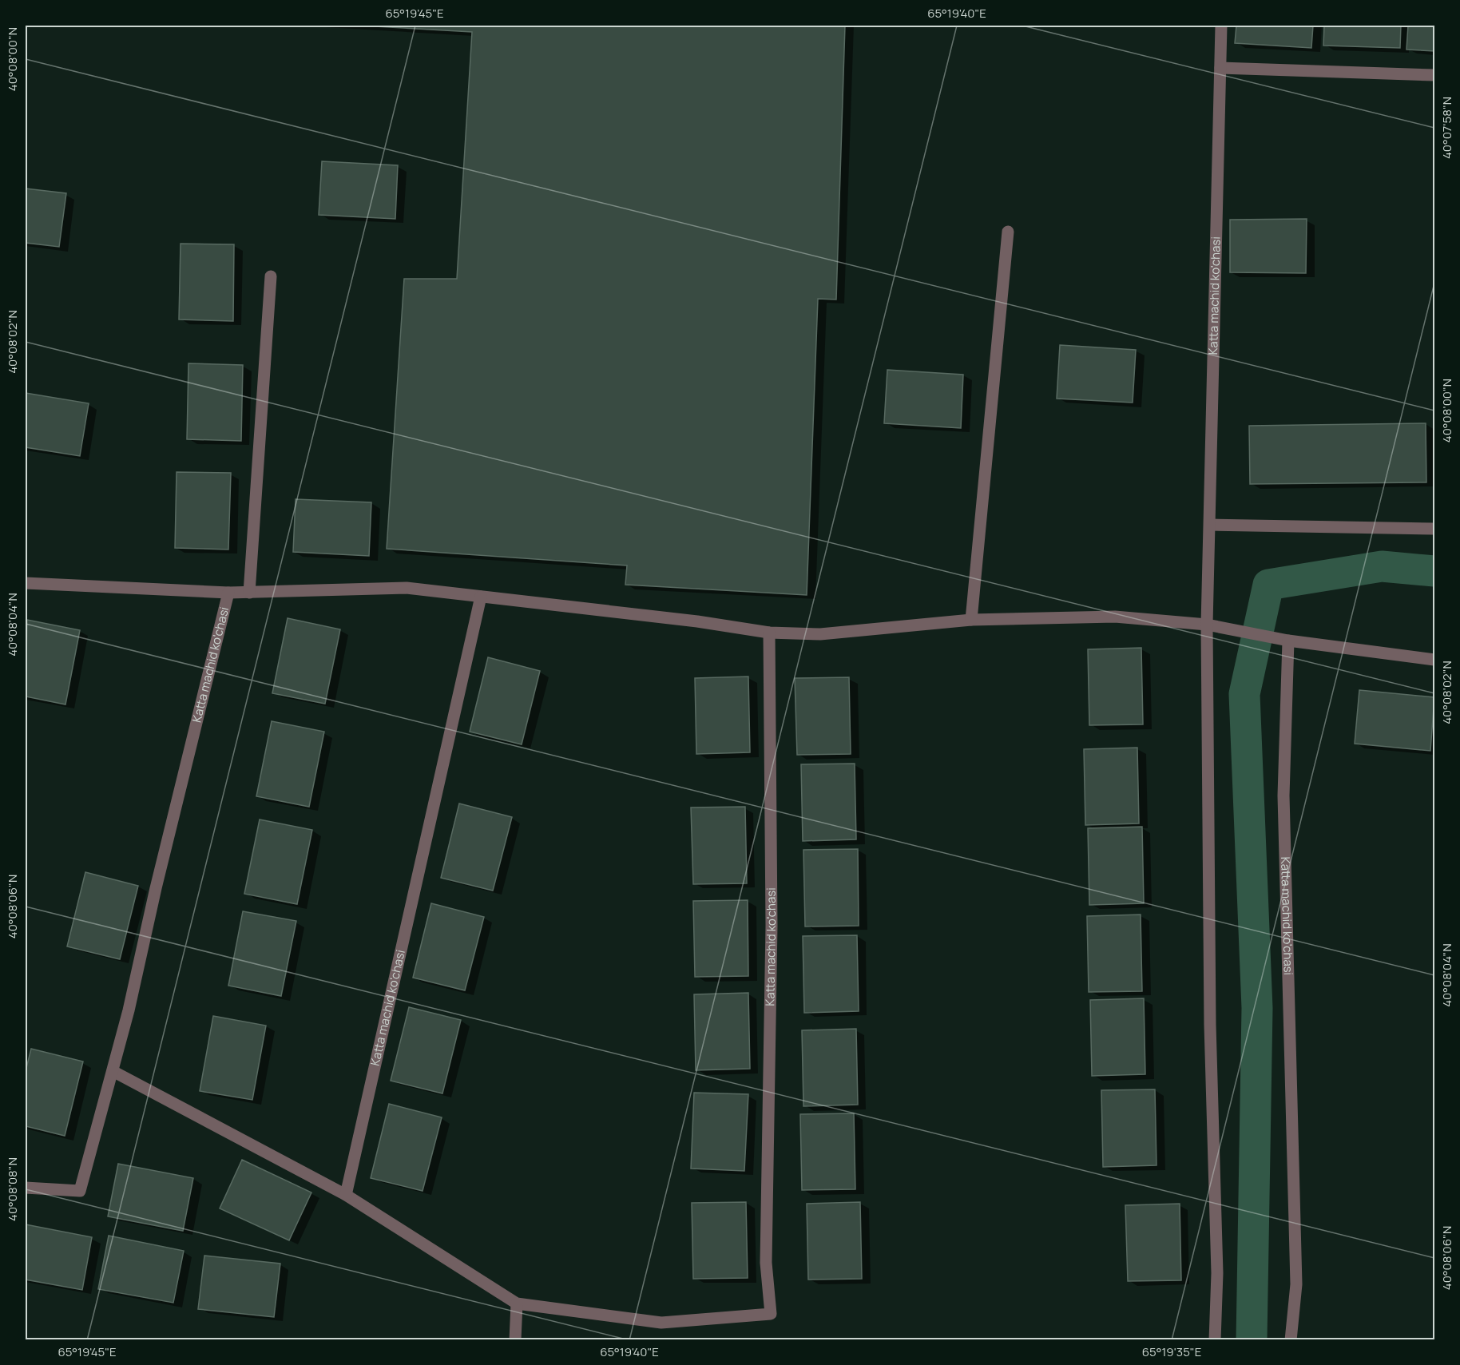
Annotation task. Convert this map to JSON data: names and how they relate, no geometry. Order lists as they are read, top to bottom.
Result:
{
  "streets": {
    "street": ["Katta machid ko'chasi"]
  },
  "coordinates": [
    "65°19'45\"E",
    "65°19'40\"E",
    "40°08'00\"N",
    "40°07'58\"N",
    "40°08'02\"N",
    "40°08'04\"N",
    "40°08'06\"N",
    "40°08'08\"N",
    "65°19'35\"E"
  ]
}
